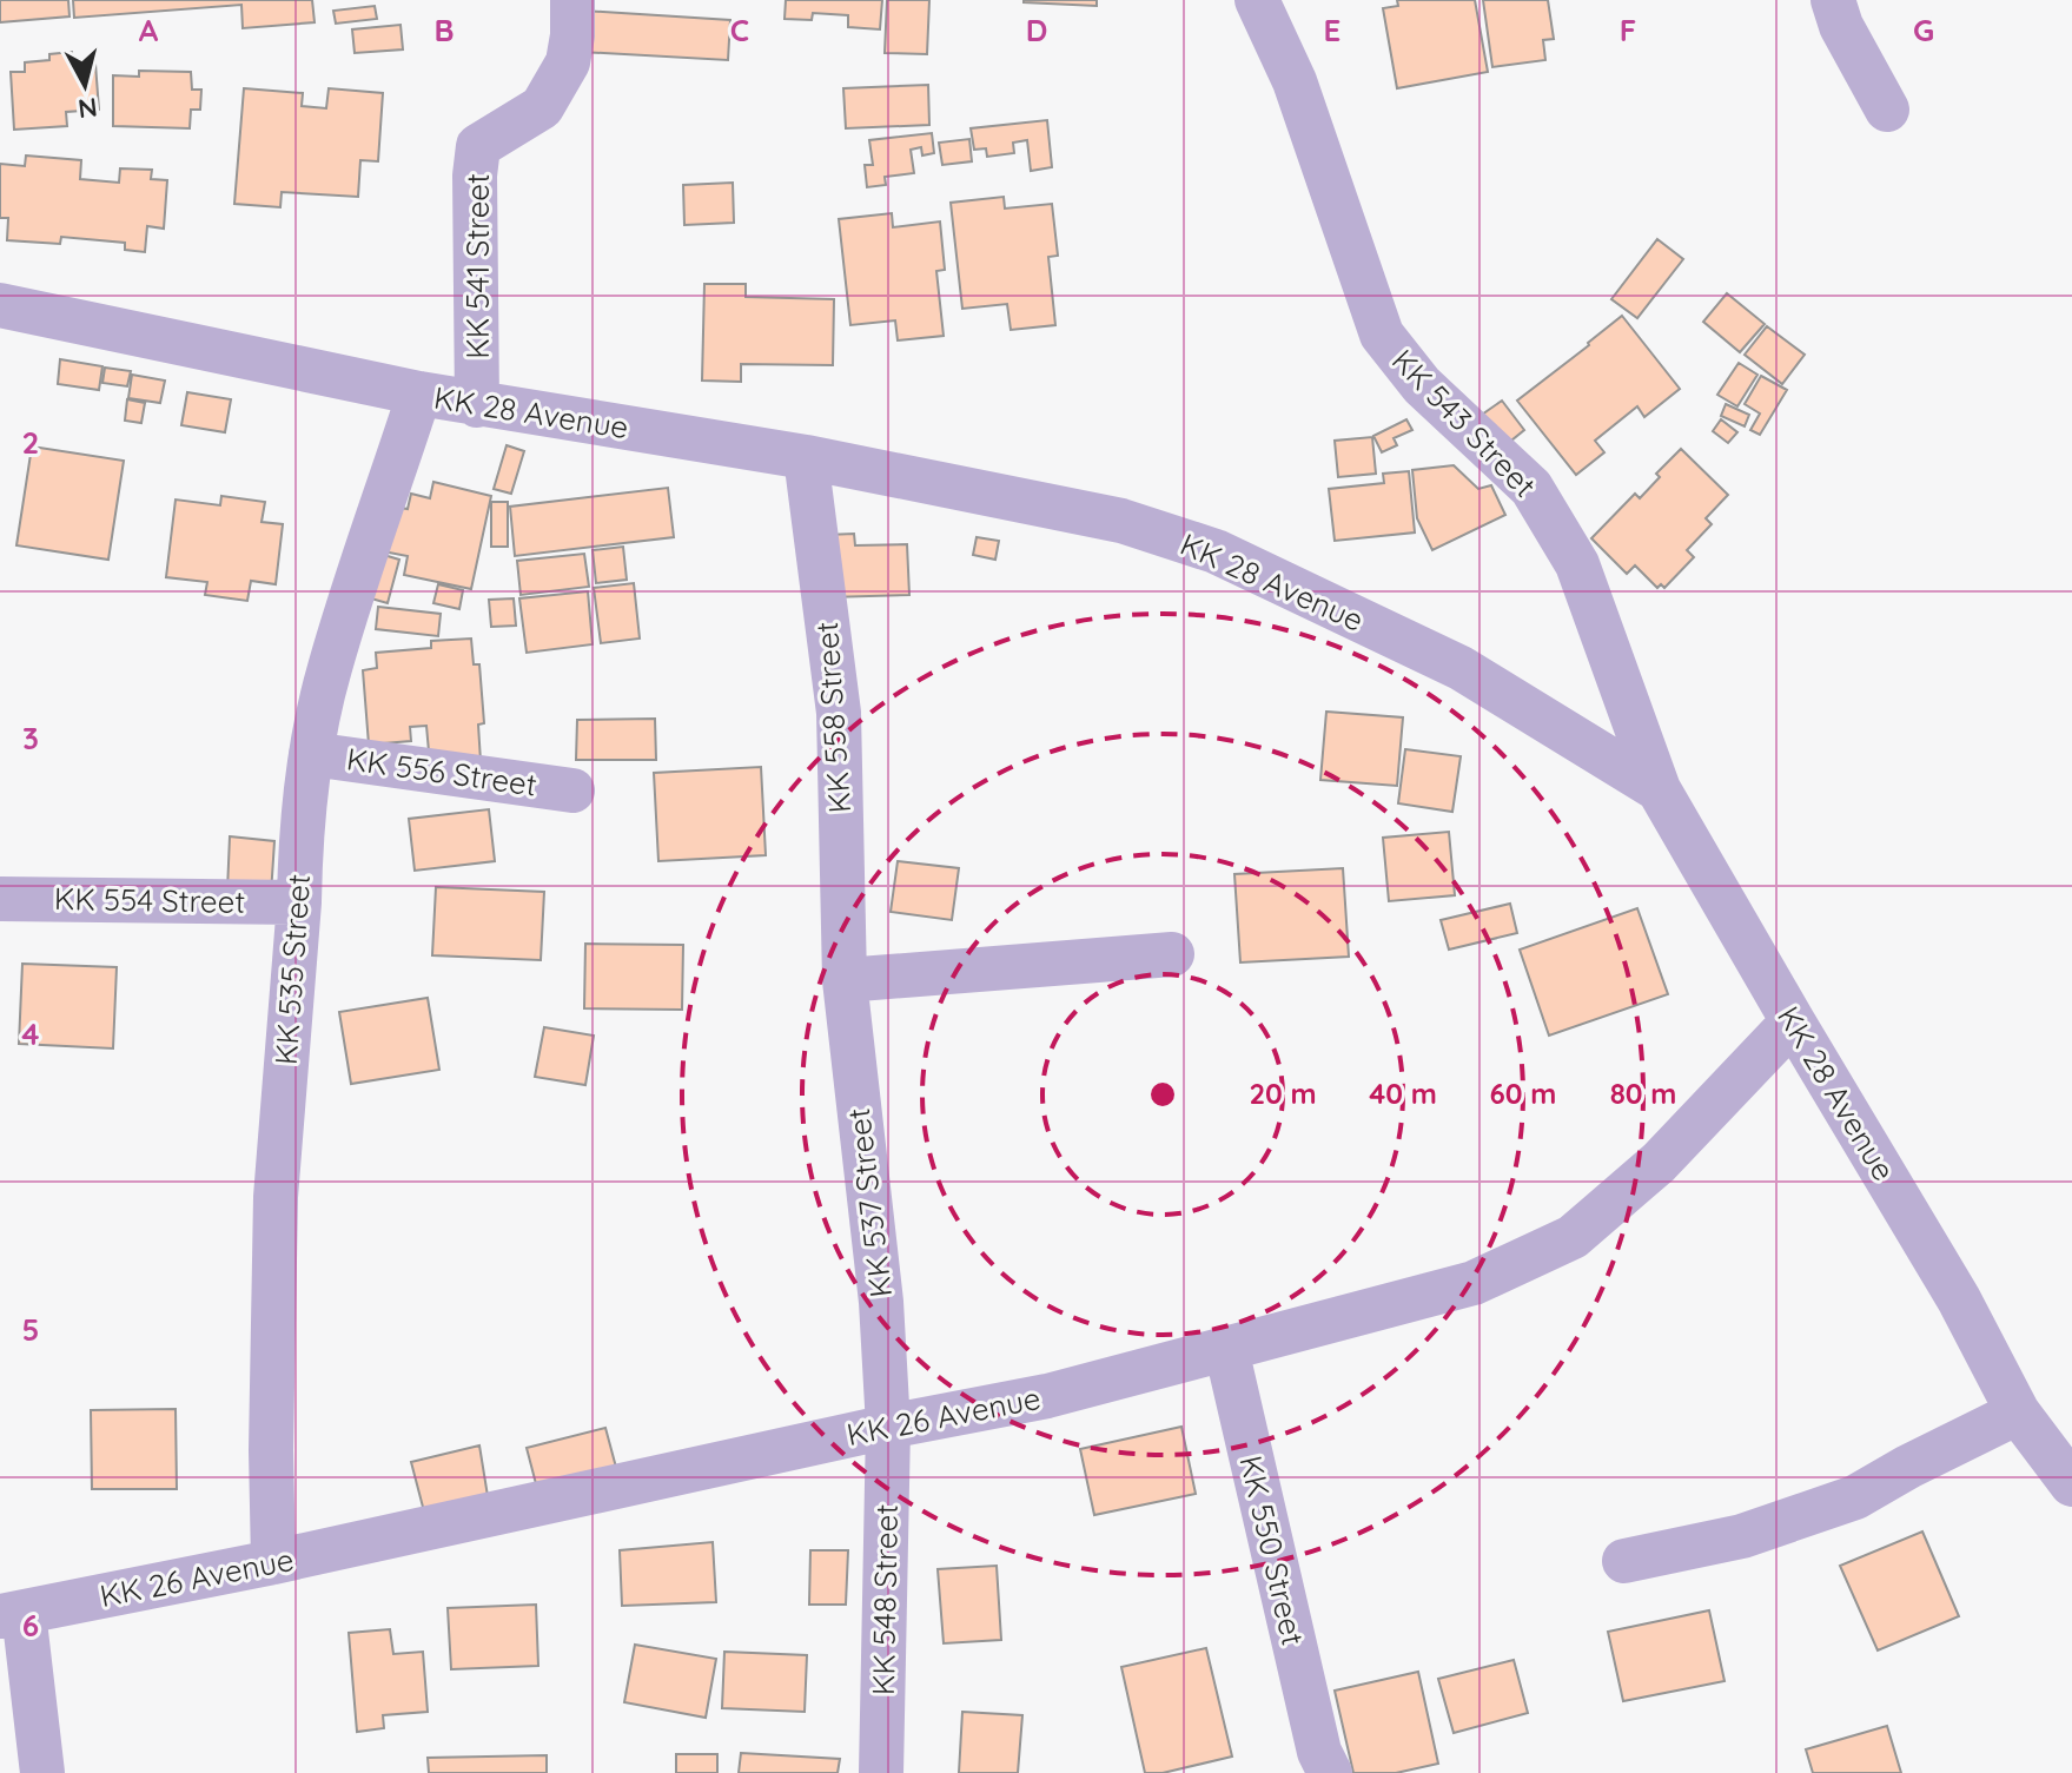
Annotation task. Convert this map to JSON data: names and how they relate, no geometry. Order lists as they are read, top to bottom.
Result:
{
  "streets": {
    "street": [
      "KK 541 Street",
      "KK 28 Avenue",
      "KK 543 Street",
      "KK 558 Street",
      "KK 556 Street",
      "KK 554 Street",
      "KK 535 Street",
      "KK 537 Street",
      "KK 26 Avenue",
      "KK 550 Street",
      "KK 548 Street"
    ]
  },
  "crossings": [
    ["KK 541 Street", "KK 28 Avenue"],
    ["KK 28 Avenue", "KK 543 Street"],
    ["KK 28 Avenue", "KK 558 Street"],
    ["KK 28 Avenue", "KK 535 Street"],
    ["KK 28 Avenue", "KK 26 Avenue"],
    ["KK 558 Street", "KK 537 Street"],
    ["KK 556 Street", "KK 535 Street"],
    ["KK 554 Street", "KK 535 Street"],
    ["KK 535 Street", "KK 26 Avenue"],
    ["KK 537 Street", "KK 26 Avenue"],
    ["KK 537 Street", "KK 548 Street"],
    ["KK 26 Avenue", "KK 550 Street"],
    ["KK 26 Avenue", "KK 548 Street"]
  ],
  "north": "bottom",
  "grid": {
    "columns": [
      "A",
      "B",
      "C",
      "D",
      "E",
      "F",
      "G"
    ],
    "rows": [
      "2",
      "3",
      "4",
      "5",
      "6"
    ]
  },
  "rings": [
    "20 m",
    "40 m",
    "60 m",
    "80 m"
  ]
}
